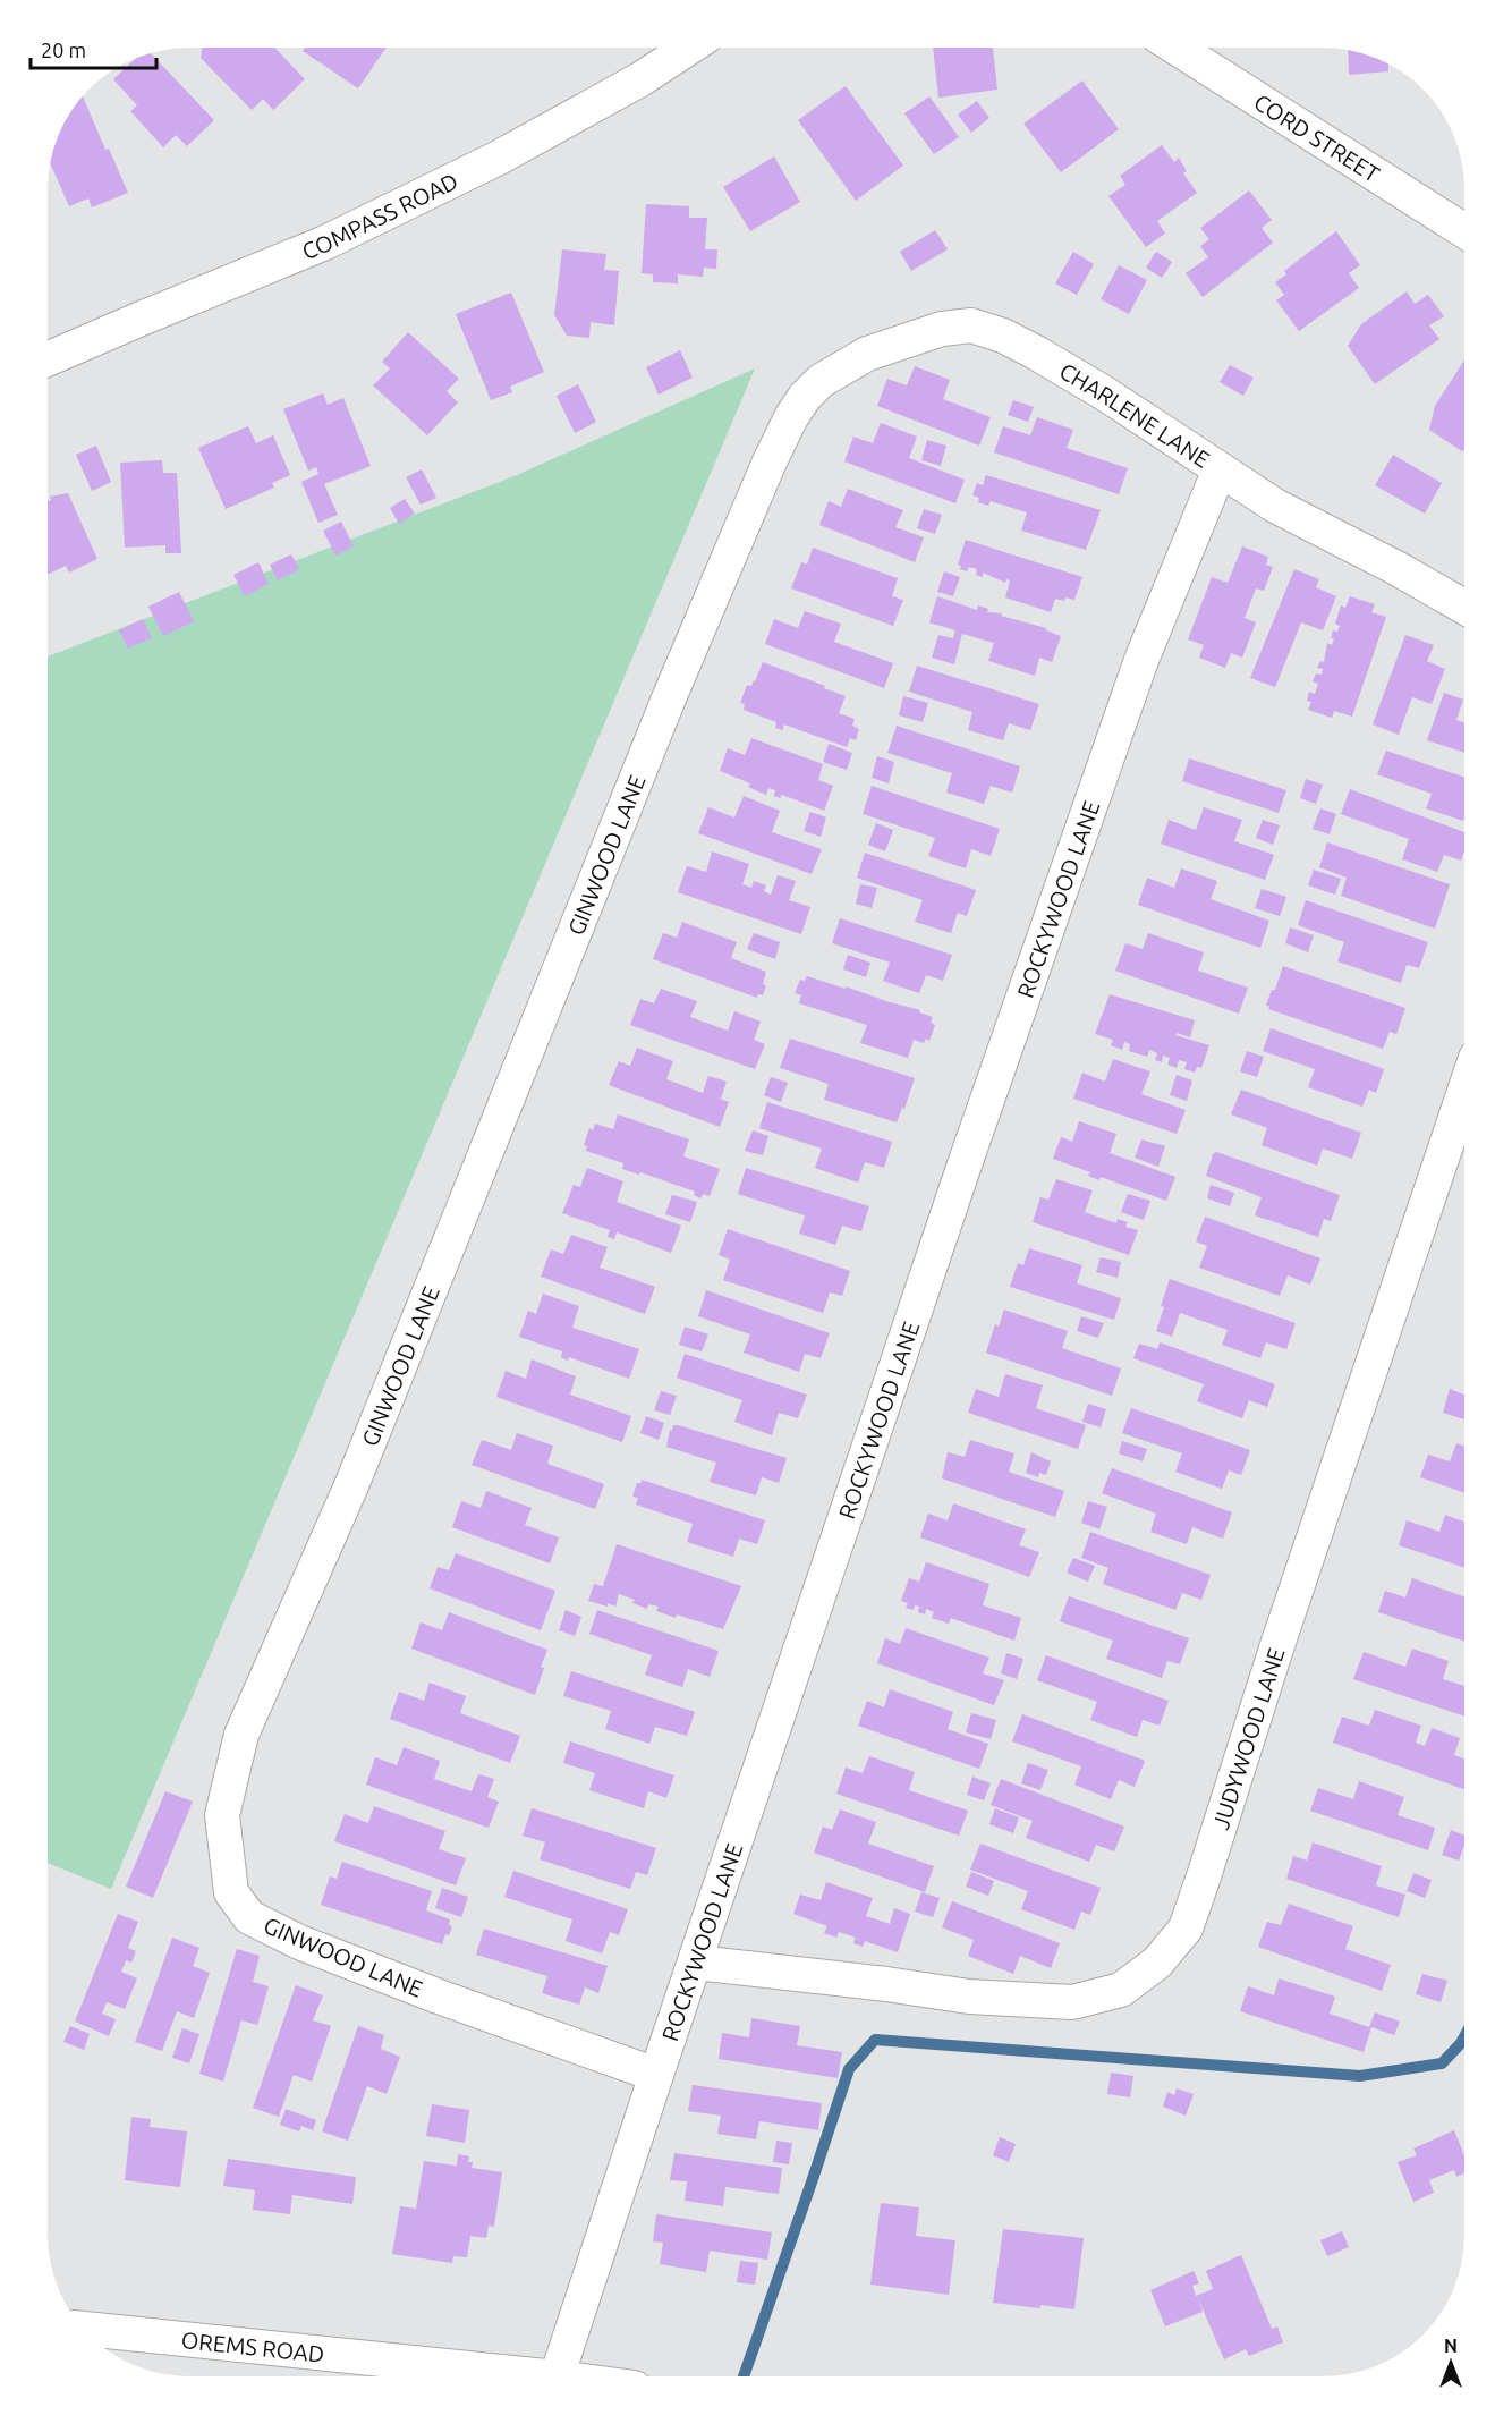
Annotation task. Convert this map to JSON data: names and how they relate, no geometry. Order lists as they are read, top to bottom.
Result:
{
  "streets": {
    "street": [
      "CORD STREET",
      "COMPASS ROAD",
      "CHARLENE LANE",
      "GINWOOD LANE",
      "ROCKYWOOD LANE",
      "JUDYWOOD LANE",
      "OREMS ROAD"
    ]
  },
  "crossings": [
    ["CHARLENE LANE", "GINWOOD LANE"],
    ["CHARLENE LANE", "ROCKYWOOD LANE"],
    ["GINWOOD LANE", "ROCKYWOOD LANE"],
    ["ROCKYWOOD LANE", "JUDYWOOD LANE"]
  ],
  "scale_bar": "20 m",
  "north": "top"
}
